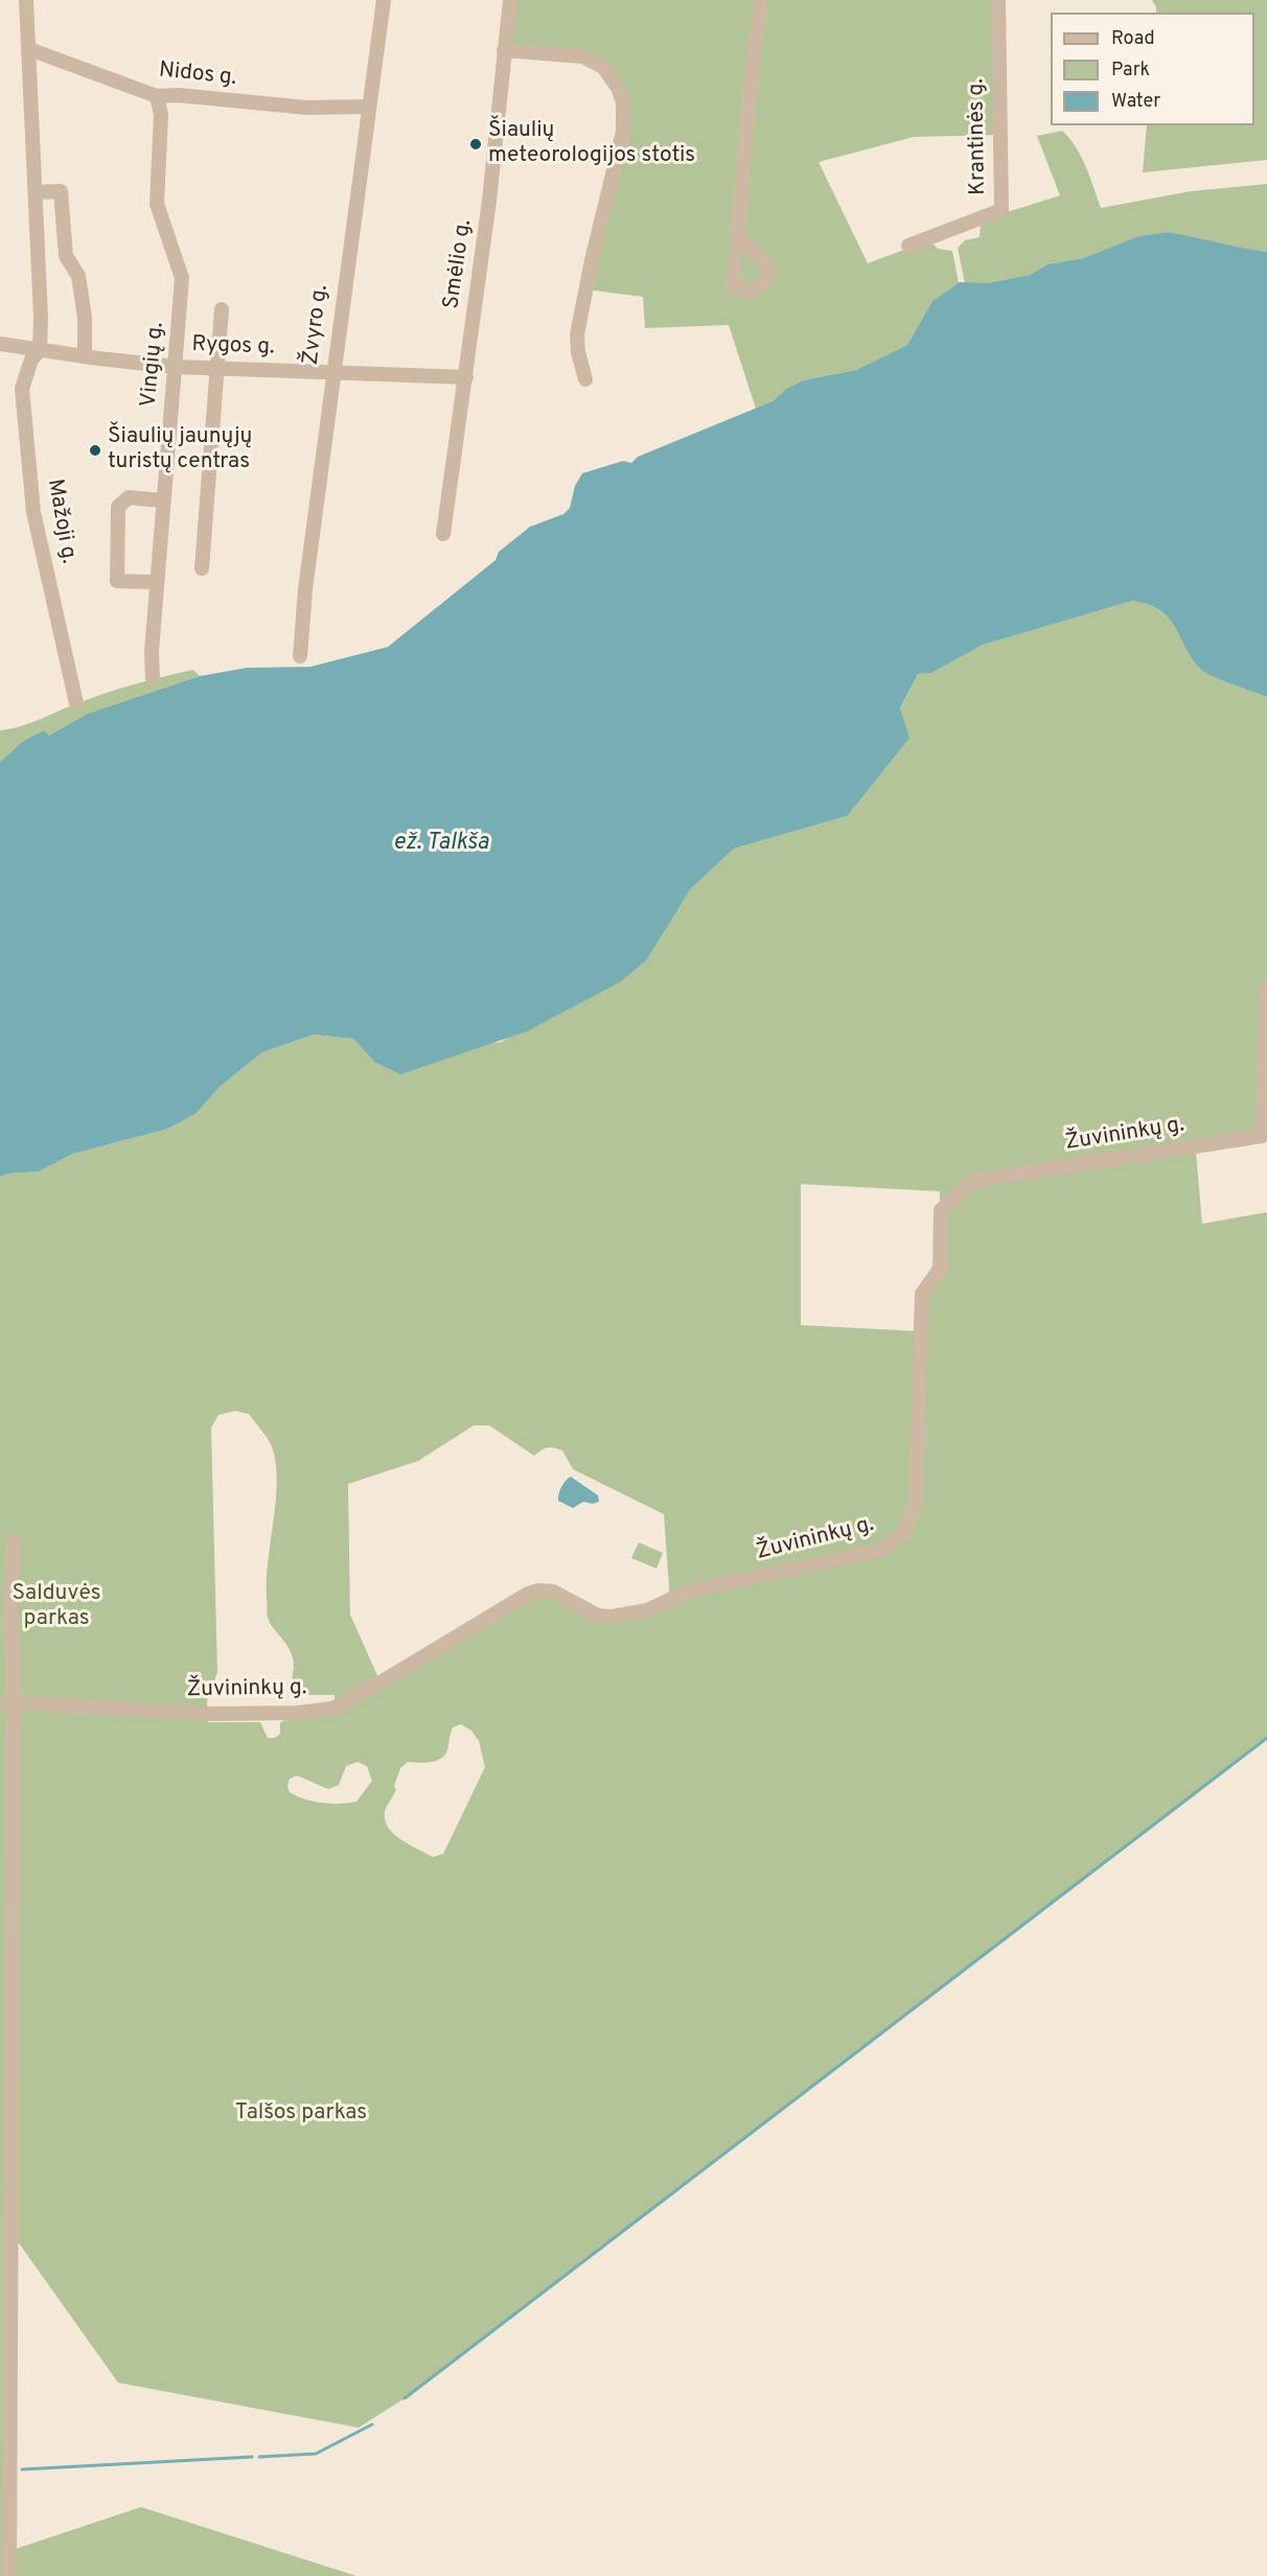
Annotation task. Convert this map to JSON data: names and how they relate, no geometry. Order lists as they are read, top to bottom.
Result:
{
  "streets": {
    "street": [
      "Nidos g.",
      "Krantinės g.",
      "Smėlio g.",
      "Žvyro g.",
      "Rygos g.",
      "Vingių g.",
      "Mažoji g.",
      "Žuvininkų g."
    ]
  },
  "crossings": [
    ["Nidos g.", "Žvyro g."],
    ["Nidos g.", "Vingių g."],
    ["Smėlio g.", "Rygos g."],
    ["Žvyro g.", "Rygos g."],
    ["Rygos g.", "Vingių g."],
    ["Rygos g.", "Mažoji g."]
  ],
  "water": ["ež. Talkša"],
  "parks": ["Salduvės parkas", "Talšos parkas"],
  "places": ["Šiaulių meteorologijos stotis", "Šiaulių jaunųjų turistų centras"],
  "legend": ["Road", "Park", "Water"]
}
